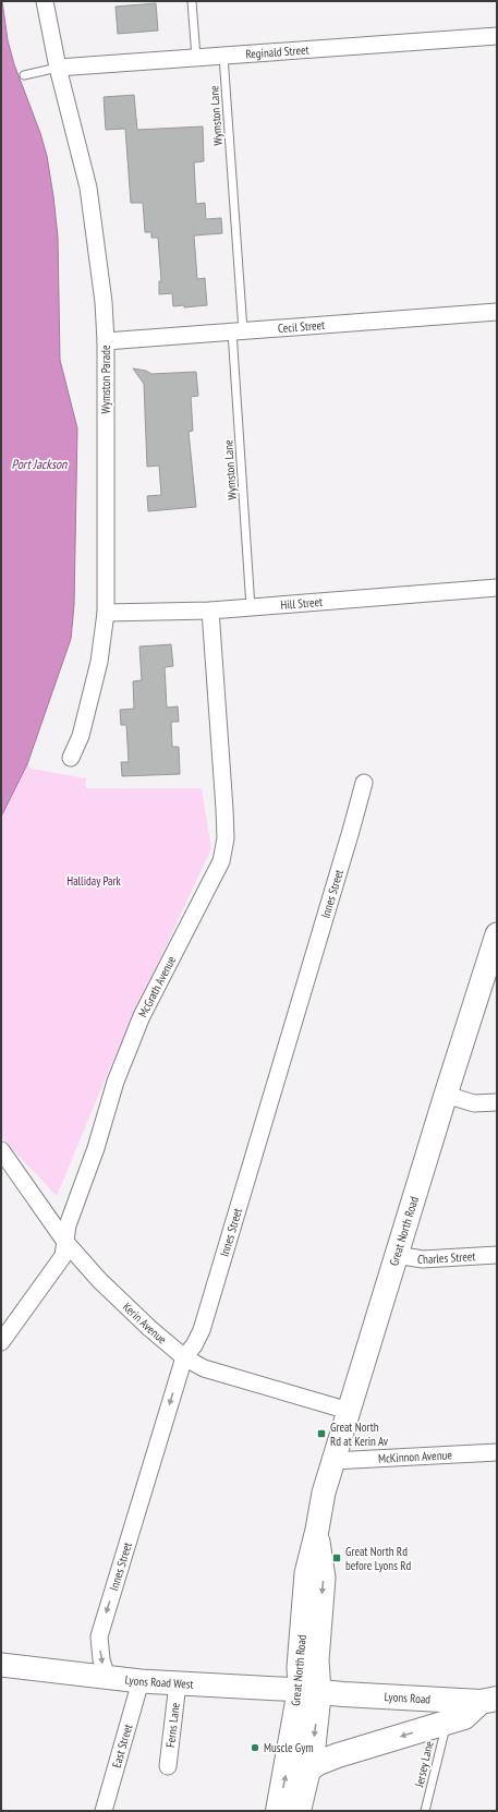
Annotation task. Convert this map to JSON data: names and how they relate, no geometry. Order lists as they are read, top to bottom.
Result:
{
  "streets": {
    "main road": ["Great North Road", "Lyons Road West", "Lyons Road"],
    "street": [
      "Reginald Street",
      "Cecil Street",
      "Wymston Parade",
      "Hill Street",
      "Innes Street",
      "McGrath Avenue",
      "Charles Street",
      "Kerin Avenue",
      "McKinnon Avenue",
      "Ferns Lane",
      "East Street"
    ],
    "lane": ["Wymston Lane", "Jersey Lane"]
  },
  "crossings": [
    ["Reginald Street", "Wymston Lane"],
    ["Reginald Street", "Wymston Parade"],
    ["Wymston Lane", "Cecil Street"],
    ["Wymston Lane", "Hill Street"],
    ["Cecil Street", "Wymston Parade"],
    ["Wymston Parade", "Hill Street"],
    ["Hill Street", "McGrath Avenue"],
    ["Innes Street", "Kerin Avenue"],
    ["Innes Street", "Lyons Road West"],
    ["McGrath Avenue", "Kerin Avenue"],
    ["Great North Road", "Charles Street"],
    ["Great North Road", "Kerin Avenue"],
    ["Great North Road", "McKinnon Avenue"],
    ["Great North Road", "Lyons Road West"],
    ["Great North Road", "Lyons Road"],
    ["Lyons Road West", "Lyons Road"],
    ["Lyons Road West", "Ferns Lane"],
    ["Lyons Road West", "East Street"]
  ],
  "one_way": ["Innes Street"],
  "water": ["Port Jackson"],
  "parks": ["Halliday Park"],
  "places": {
    "transit": ["Great North Rd at Kerin Av", "Great North Rd before Lyons Rd"],
    "other": ["Muscle Gym"]
  }
}
